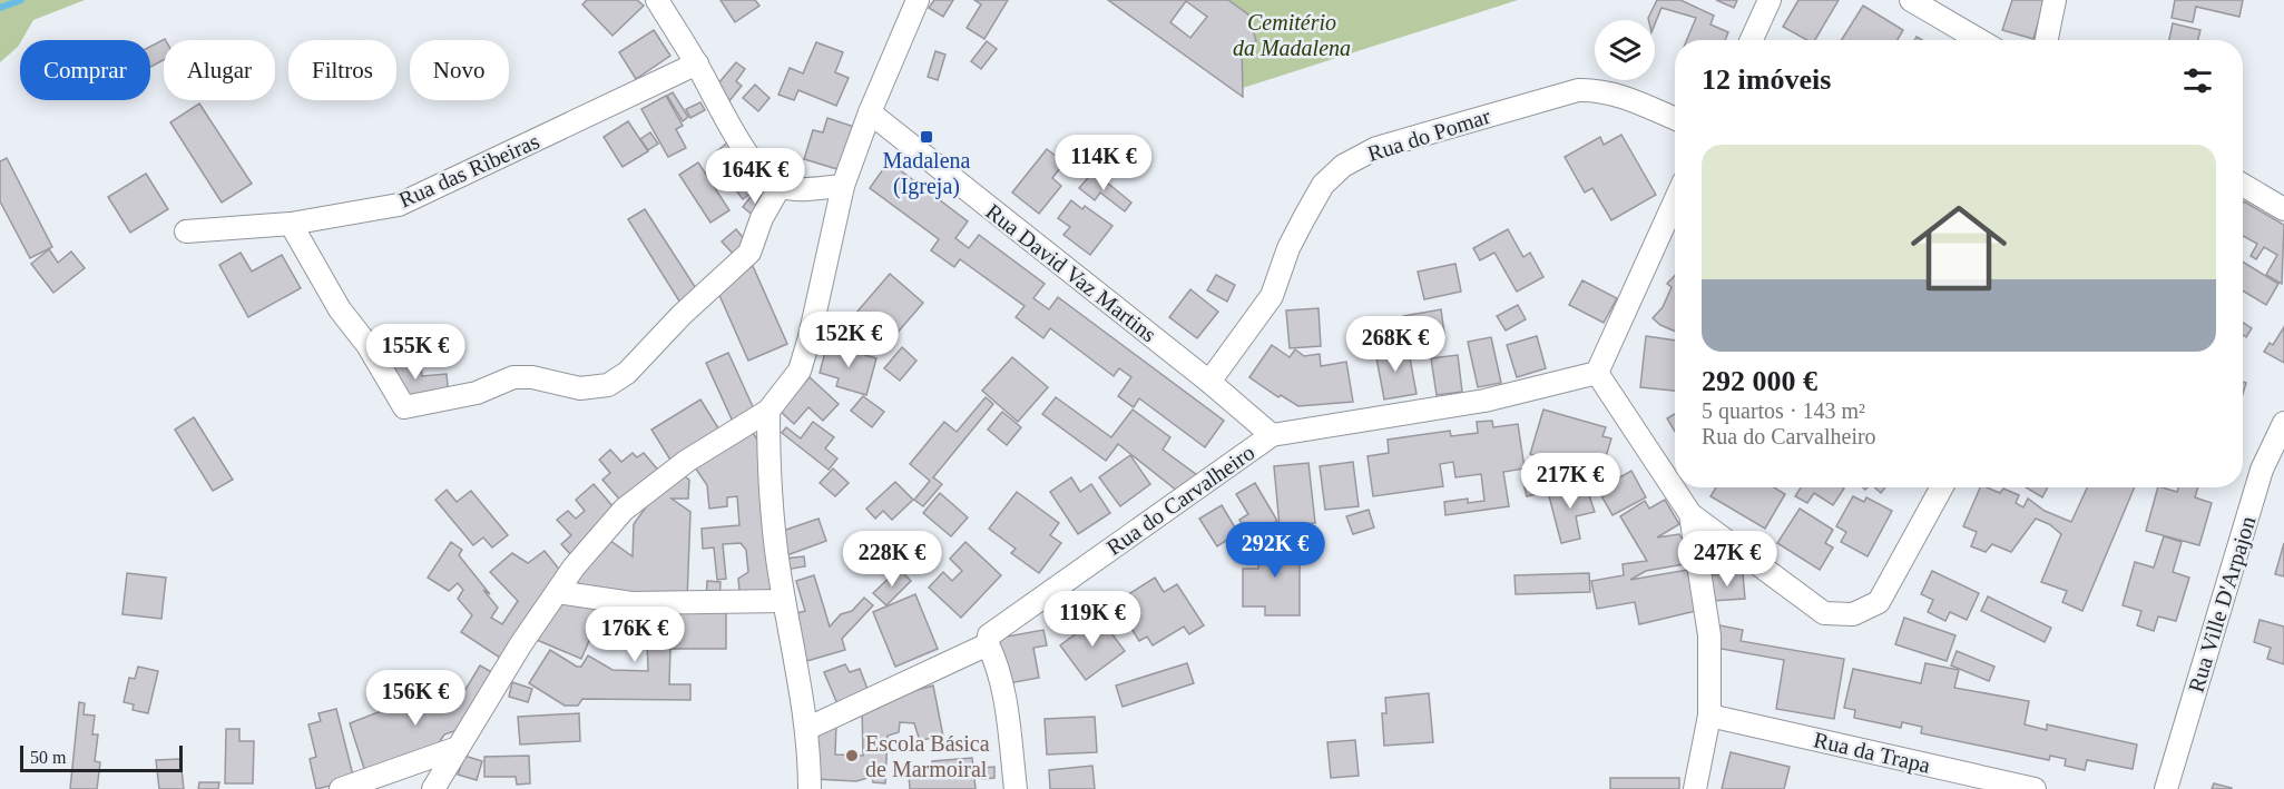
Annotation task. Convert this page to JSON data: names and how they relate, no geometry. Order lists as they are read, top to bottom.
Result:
{
  "streets": {
    "street": [
      "Rua do Pomar",
      "Rua das Ribeiras",
      "Rua David Vaz Martins",
      "Rua do Carvalheiro",
      "Rua Ville D'Arpajon",
      "Rua da Trapa"
    ]
  },
  "crossings": [
    ["Rua do Pomar", "Rua David Vaz Martins"],
    ["Rua David Vaz Martins", "Rua do Carvalheiro"]
  ],
  "parks": ["Cemitério da Madalena"],
  "places": {
    "transit": ["Madalena (Igreja)"],
    "other": ["Escola Básica de Marmoiral"]
  },
  "scale_bar": "50 m",
  "page": {
    "chip": [
      "Comprar",
      "Alugar",
      "Filtros",
      "Novo"
    ],
    "heading": "12 imóveis",
    "list": [
      {
        "name": "292 000 €",
        "note": "5 quartos · 143 m² · Rua do Carvalheiro"
      }
    ],
    "price": [
      "114K €",
      "164K €",
      "152K €",
      "268K €",
      "155K €",
      "217K €",
      "292K €",
      "228K €",
      "247K €",
      "119K €",
      "176K €",
      "156K €"
    ],
    "scale": "50 m"
  }
}
